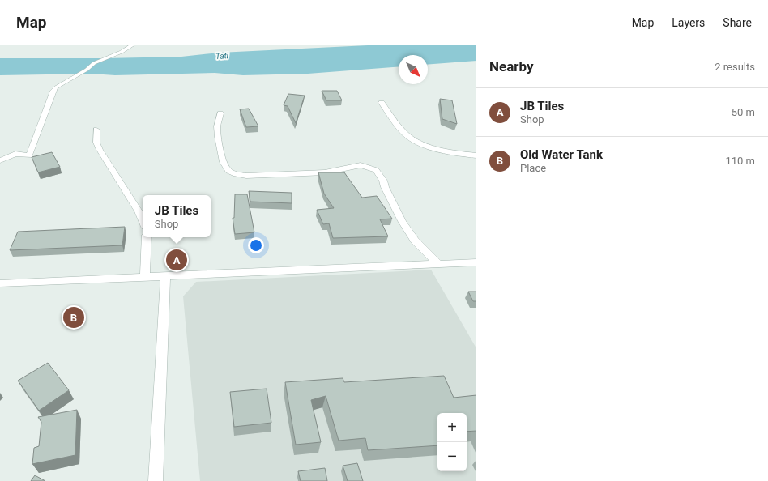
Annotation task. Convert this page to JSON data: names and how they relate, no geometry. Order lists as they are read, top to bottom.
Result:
{
  "water": ["Tati"],
  "north": "bottom right",
  "page": {
    "header": "Map",
    "nav": ["Map", "Layers", "Share"],
    "heading": ["Nearby", "2 results"],
    "list": [
      {
        "mark": "A",
        "name": "JB Tiles",
        "note": "Shop",
        "value": "50 m"
      },
      {
        "mark": "B",
        "name": "Old Water Tank",
        "note": "Place",
        "value": "110 m"
      }
    ],
    "popup": ["JB Tiles", "Shop"],
    "pins": ["A", "B"],
    "map_buttons": ["+", "−"]
  }
}
